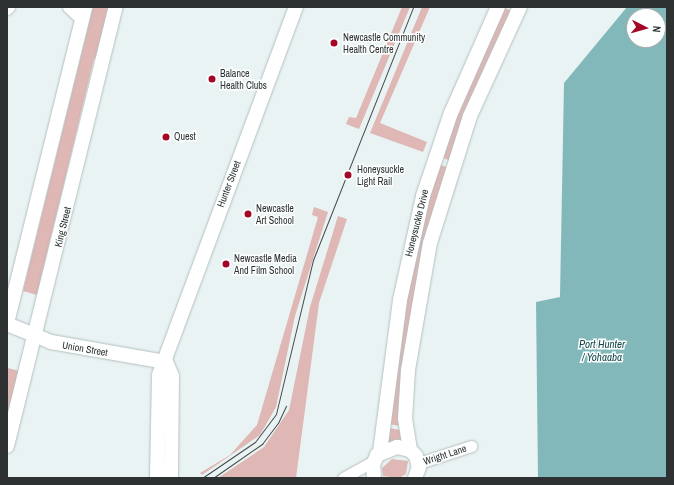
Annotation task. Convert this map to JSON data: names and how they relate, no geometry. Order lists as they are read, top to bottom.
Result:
{
  "streets": {
    "main road": [
      "Hunter Street",
      "Honeysuckle Drive",
      "King Street",
      "Union Street"
    ],
    "street": ["Wright Lane"]
  },
  "crossings": [
    ["Hunter Street", "Union Street"],
    ["King Street", "Union Street"]
  ],
  "water": ["Port Hunter / Yohaaba"],
  "places": [
    "Newcastle Community Health Centre",
    "Balance Health Clubs",
    "Quest",
    "Honeysuckle Light Rail",
    "Newcastle Art School",
    "Newcastle Media And Film School"
  ],
  "north": "right"
}
